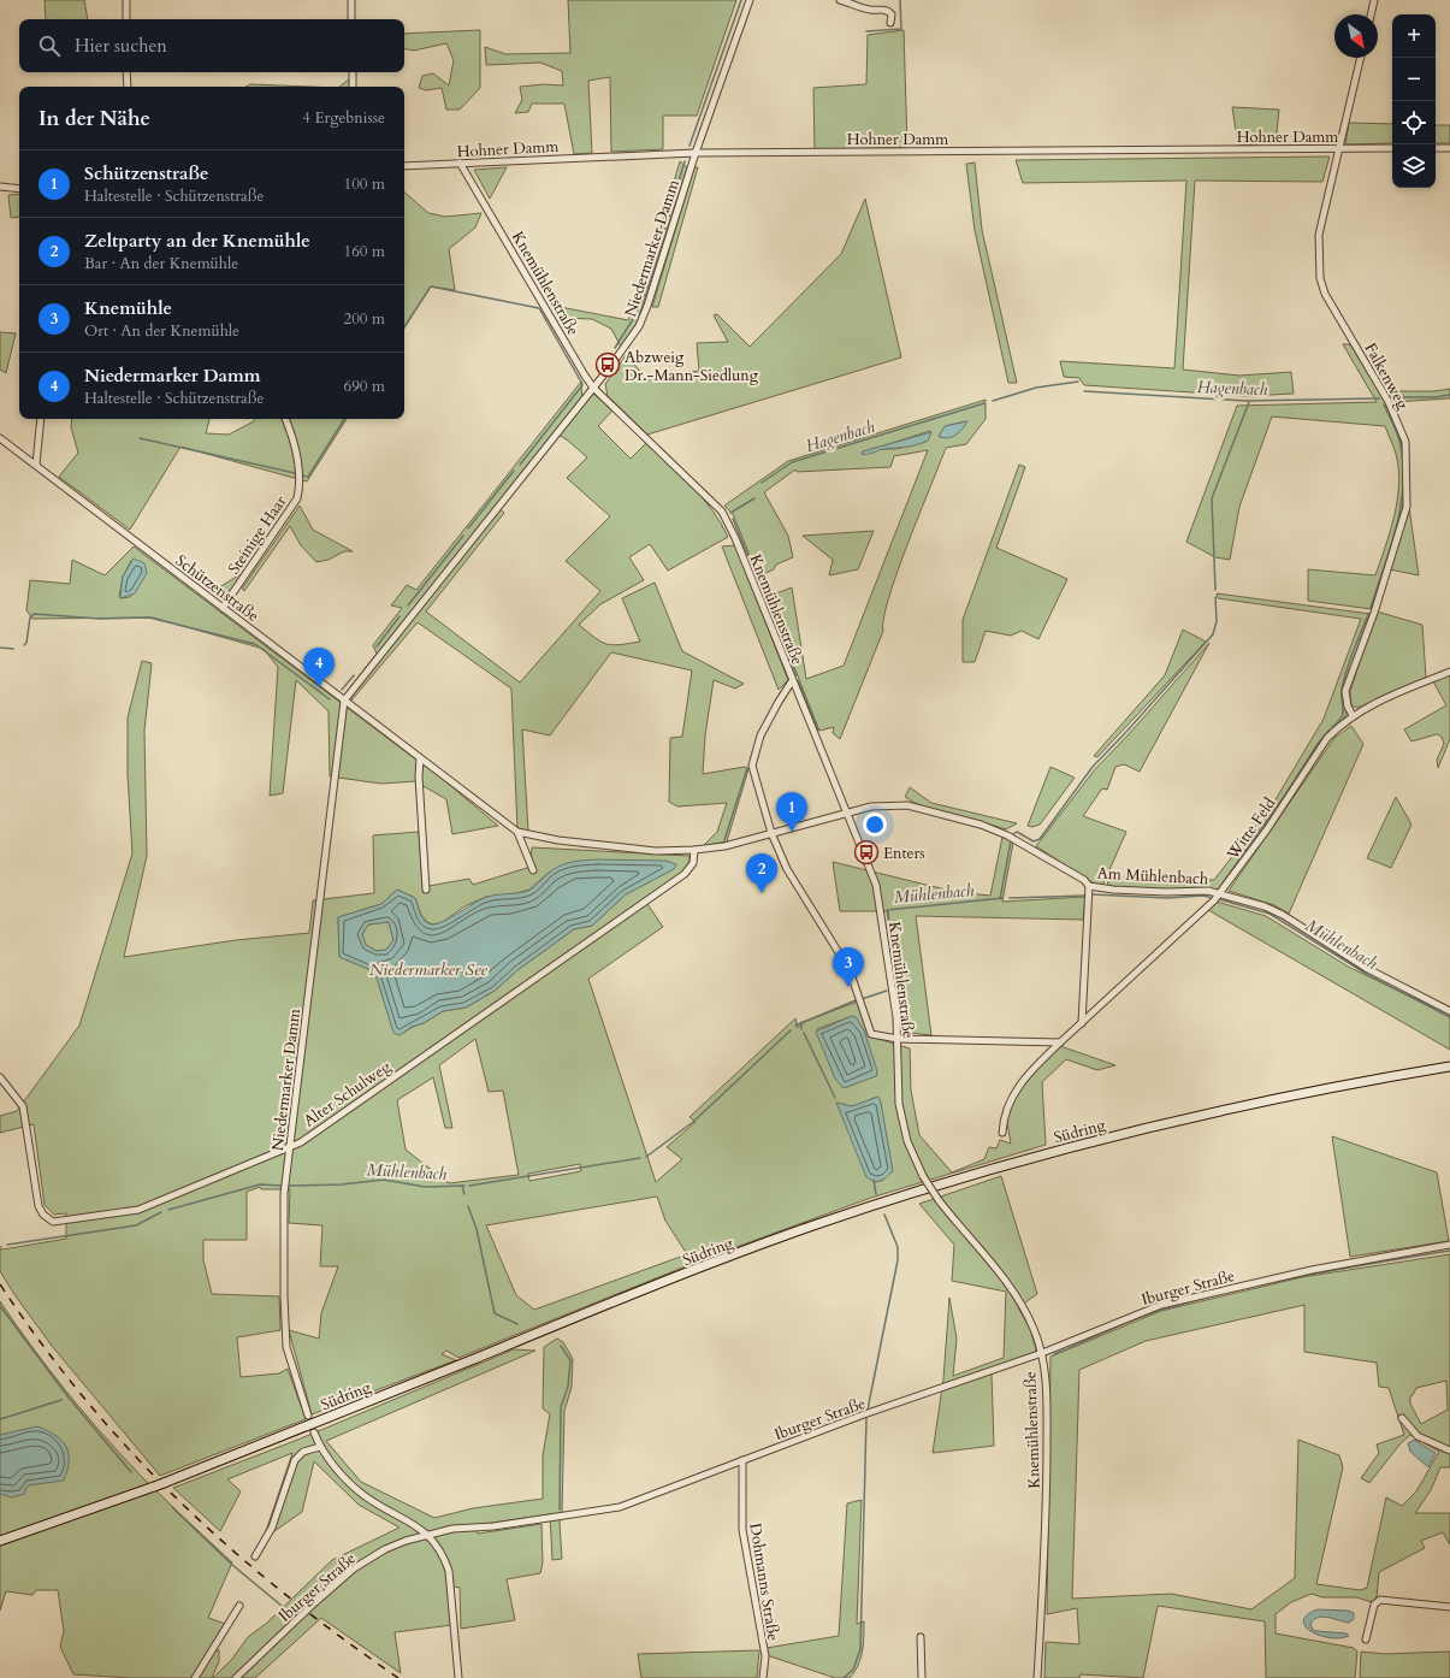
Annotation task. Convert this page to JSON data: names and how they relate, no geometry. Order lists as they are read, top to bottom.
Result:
{
  "streets": {
    "main road": ["Südring"],
    "street": [
      "Hohner Damm",
      "Niedermarker Damm",
      "Knemühlenstraße",
      "Falkenweg",
      "Steinige Haar",
      "Schützenstraße",
      "Witte Feld",
      "Am Mühlenbach",
      "Alter Schulweg",
      "Iburger Straße",
      "Dohmanns Straße"
    ]
  },
  "crossings": [
    ["Hohner Damm", "Niedermarker Damm"],
    ["Hohner Damm", "Knemühlenstraße"],
    ["Hohner Damm", "Falkenweg"],
    ["Niedermarker Damm", "Knemühlenstraße"],
    ["Niedermarker Damm", "Schützenstraße"],
    ["Niedermarker Damm", "Alter Schulweg"],
    ["Knemühlenstraße", "Schützenstraße"],
    ["Knemühlenstraße", "Am Mühlenbach"],
    ["Knemühlenstraße", "Iburger Straße"],
    ["Falkenweg", "Witte Feld"],
    ["Steinige Haar", "Schützenstraße"],
    ["Schützenstraße", "Am Mühlenbach"],
    ["Schützenstraße", "Alter Schulweg"],
    ["Witte Feld", "Am Mühlenbach"],
    ["Iburger Straße", "Dohmanns Straße"]
  ],
  "water": ["Hagenbach", "Mühlenbach", "Niedermarker See"],
  "places": {
    "bus stop": ["Abzweig Dr.-Mann-Siedlung", "Enters"]
  },
  "north": "bottom right",
  "page": {
    "map_buttons": ["+", "−"],
    "search": "Hier suchen",
    "heading": ["In der Nähe", "4 Ergebnisse"],
    "list": [
      {
        "mark": "1",
        "name": "Schützenstraße",
        "note": "Haltestelle · Schützenstraße",
        "value": "100 m"
      },
      {
        "mark": "2",
        "name": "Zeltparty an der Knemühle",
        "note": "Bar · An der Knemühle",
        "value": "160 m"
      },
      {
        "mark": "3",
        "name": "Knemühle",
        "note": "Ort · An der Knemühle",
        "value": "200 m"
      },
      {
        "mark": "4",
        "name": "Niedermarker Damm",
        "note": "Haltestelle · Schützenstraße",
        "value": "690 m"
      }
    ],
    "pins": [
      "4",
      "1",
      "2",
      "3"
    ]
  }
}
